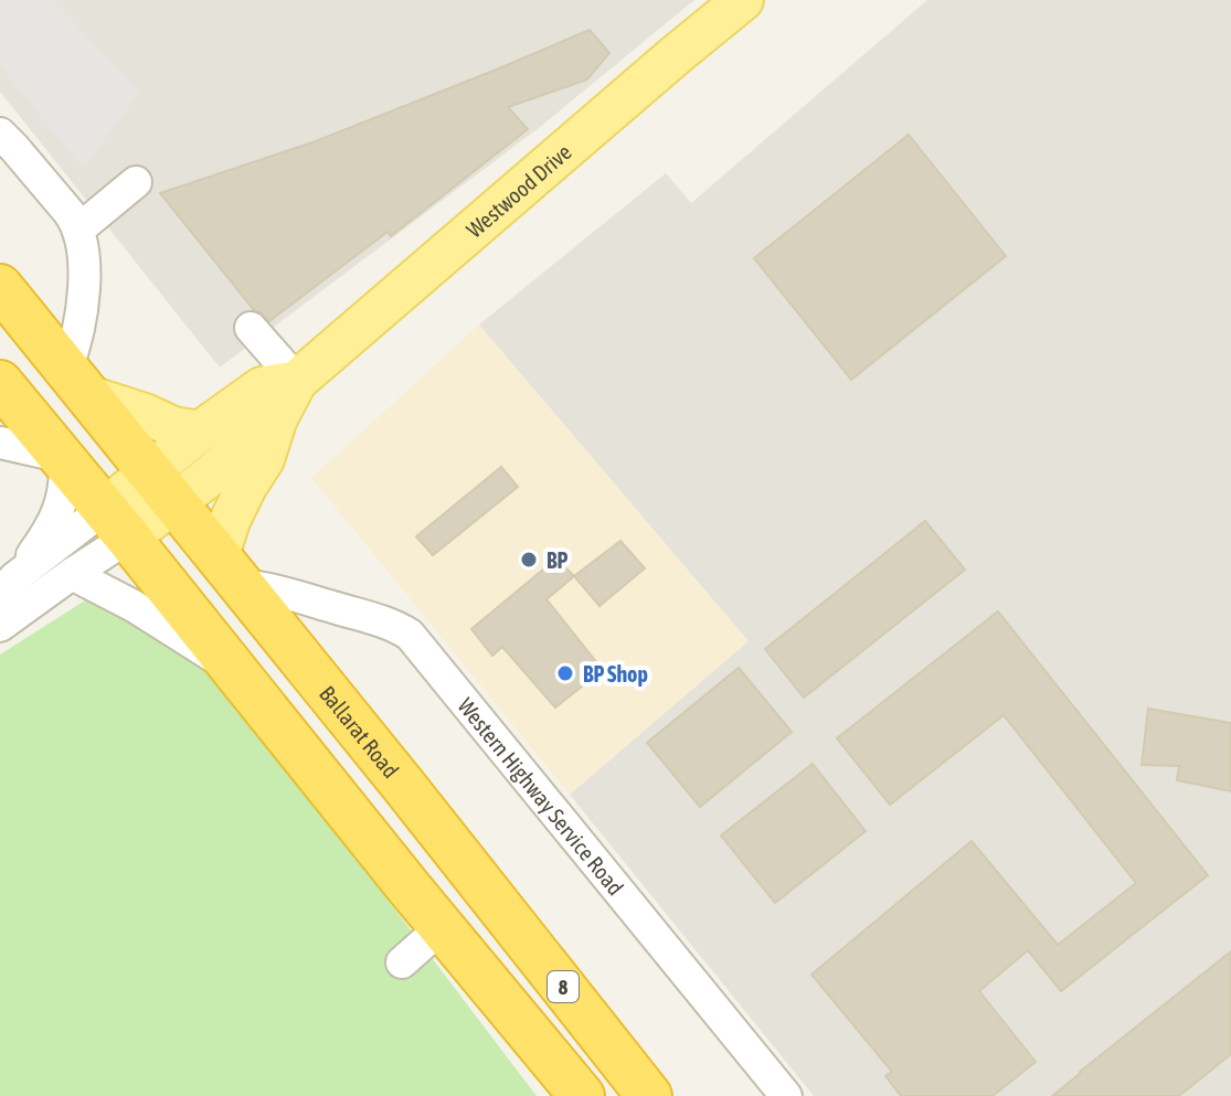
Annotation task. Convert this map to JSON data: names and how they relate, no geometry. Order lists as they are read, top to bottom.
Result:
{
  "streets": {
    "highway": ["Ballarat Road", "8"],
    "main road": ["Westwood Drive"],
    "street": ["Western Highway Service Road"]
  },
  "crossings": [
    ["Westwood Drive", "Ballarat Road"],
    ["Ballarat Road", "Western Highway Service Road"]
  ],
  "places": ["BP", "BP Shop"]
}
